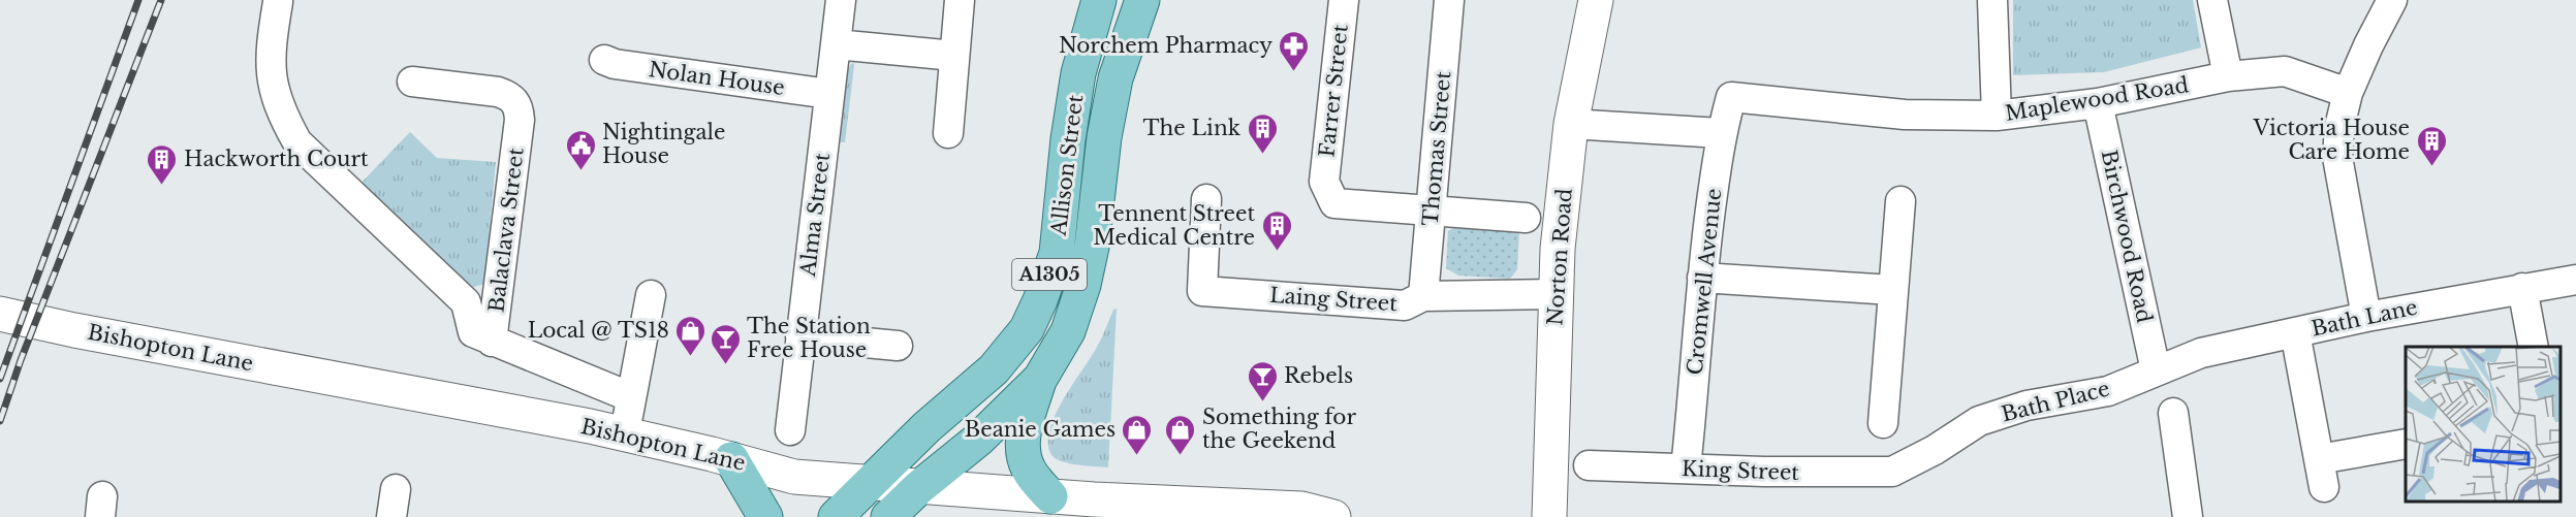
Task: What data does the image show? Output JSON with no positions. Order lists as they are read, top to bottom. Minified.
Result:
{"streets":{"main road":["Allison Street","A1305"],"street":["Nolan House","Farrer Street","Maplewood Road","Thomas Street","Alma Street","Balaclava Street","Birchwood Road","Norton Road","Cromwell Avenue","Laing Street","Bath Lane","Bishopton Lane","Bath Place","King Street"]},"crossings":[["Nolan House","Alma Street"],["Farrer Street","Thomas Street"],["Maplewood Road","Birchwood Road"],["Maplewood Road","Cromwell Avenue"],["Thomas Street","Laing Street"],["Allison Street","A1305"],["Allison Street","Bishopton Lane"],["Birchwood Road","Bath Lane"],["Birchwood Road","Bath Place"],["Norton Road","Laing Street"],["A1305","Bishopton Lane"],["Cromwell Avenue","King Street"],["Bath Lane","Bath Place"],["Bath Place","King Street"]],"places":{"pharmacy":["Norchem Pharmacy"],"building":["The Link","Victoria House Care Home","Hackworth Court","Tennent Street Medical Centre"],"public building":["Nightingale House"],"shop":["Local @ TS18","Beanie Games","Something for the Geekend"],"bar":["The Station Free House","Rebels"]}}
